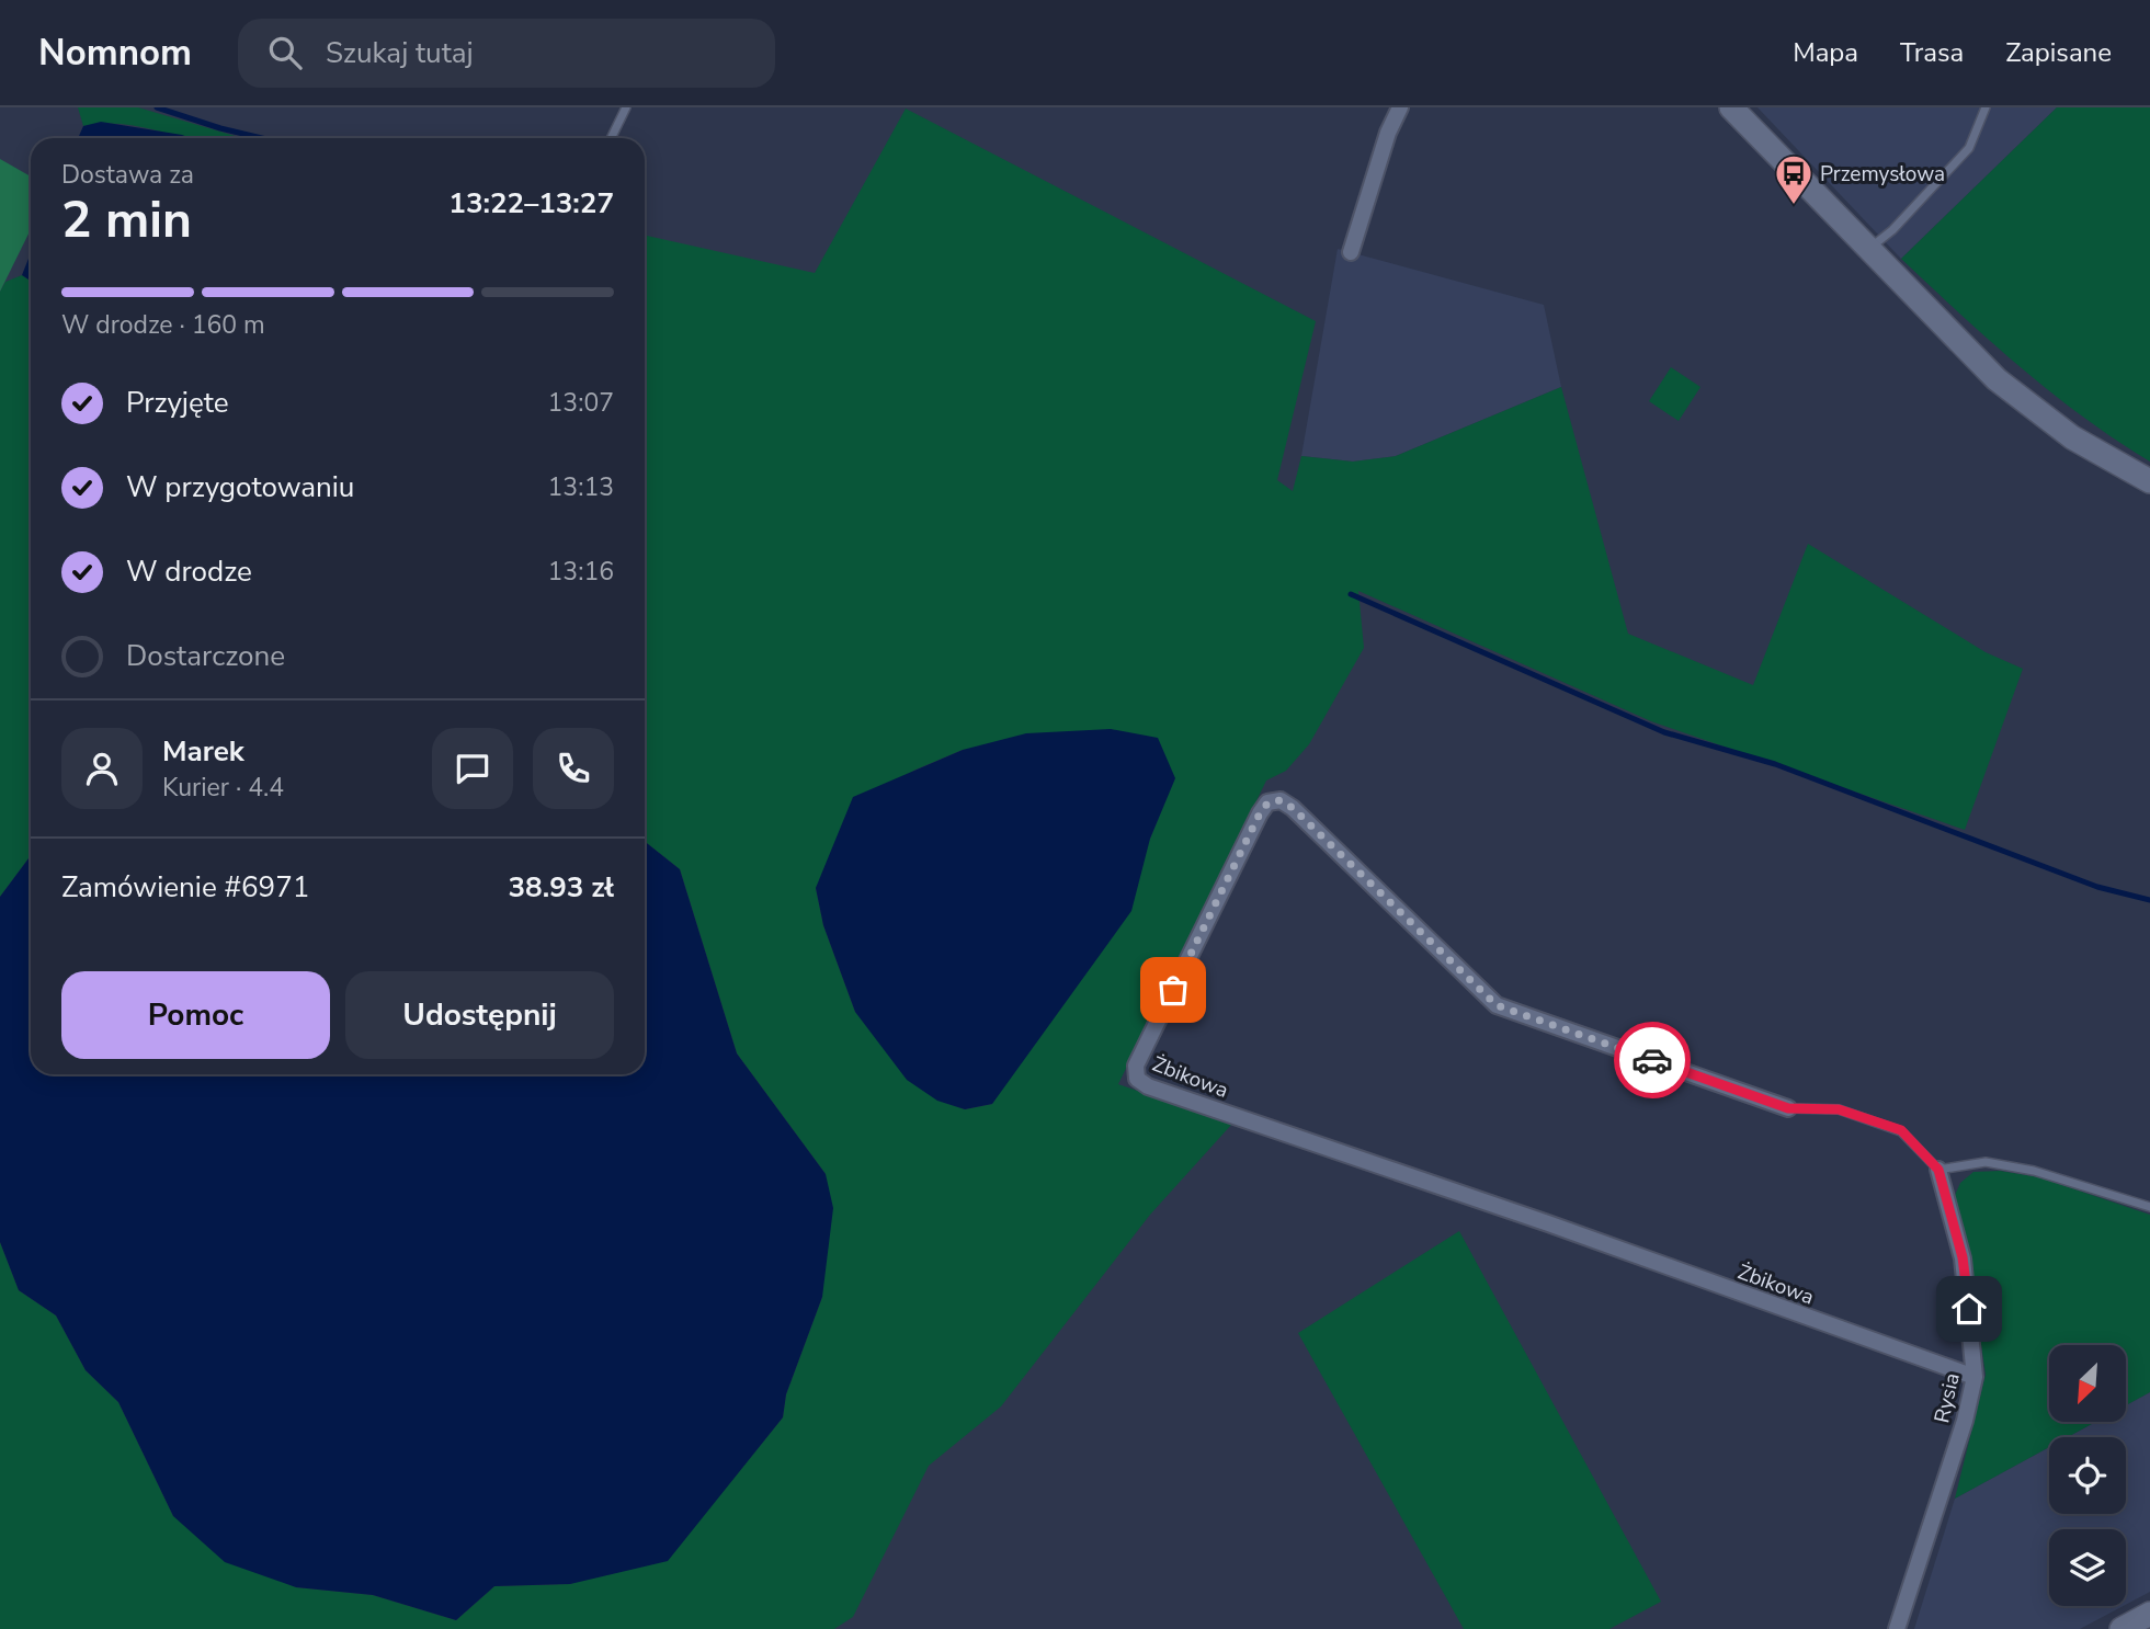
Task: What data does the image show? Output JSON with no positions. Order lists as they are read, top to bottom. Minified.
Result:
{"streets":{"street":["Żbikowa","Rysia"]},"crossings":[["Żbikowa","Rysia"]],"places":{"bus stop":["Przemysłowa"]},"north":"bottom left","page":{"header":"Nomnom","search":"Szukaj tutaj","nav":["Mapa","Trasa","Zapisane"],"heading":["2 min","Dostawa za","13:22–13:27"],"panel":["Marek","Kurier · 4.4","Zamówienie #6971","38.93 zł"],"bar":"W drodze · 160 m","list":[["Przyjęte","13:07"],["W przygotowaniu","13:13"],["W drodze","13:16"],"Dostarczone"],"buttons":["Pomoc","Udostępnij"]}}
